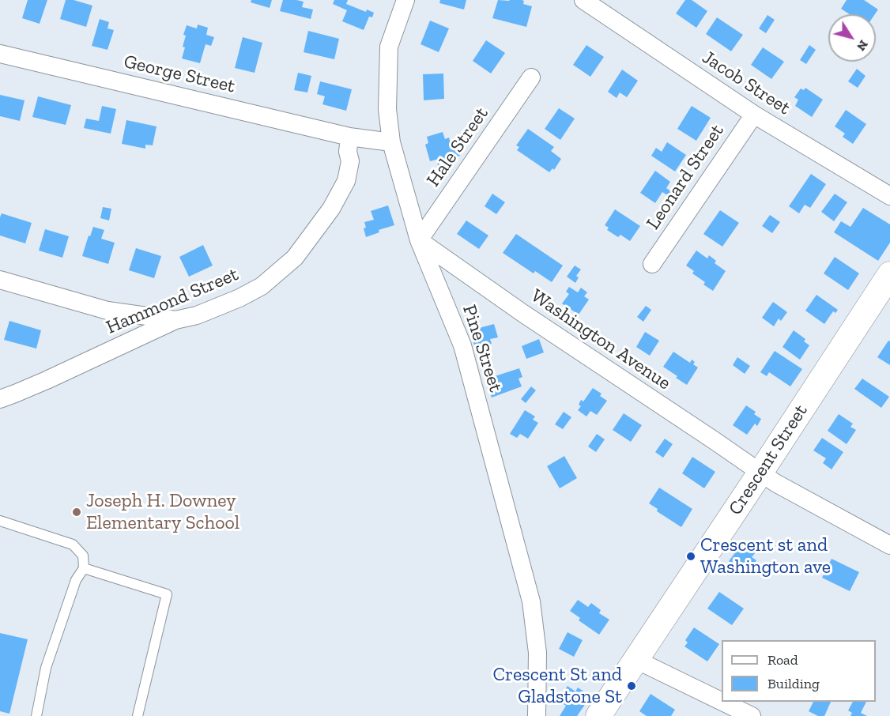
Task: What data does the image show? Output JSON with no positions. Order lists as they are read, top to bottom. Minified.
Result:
{"streets":{"main road":["Crescent Street"],"street":["George Street","Jacob Street","Hale Street","Leonard Street","Hammond Street","Washington Avenue","Pine Street"]},"crossings":[["George Street","Hammond Street"],["Jacob Street","Leonard Street"],["Hale Street","Washington Avenue"],["Hale Street","Pine Street"],["Washington Avenue","Pine Street"],["Washington Avenue","Crescent Street"]],"places":["Joseph H. Downey Elementary School","Crescent st and Washington ave","Crescent St and Gladstone St"],"legend":["Road","Building"],"north":"bottom right"}
